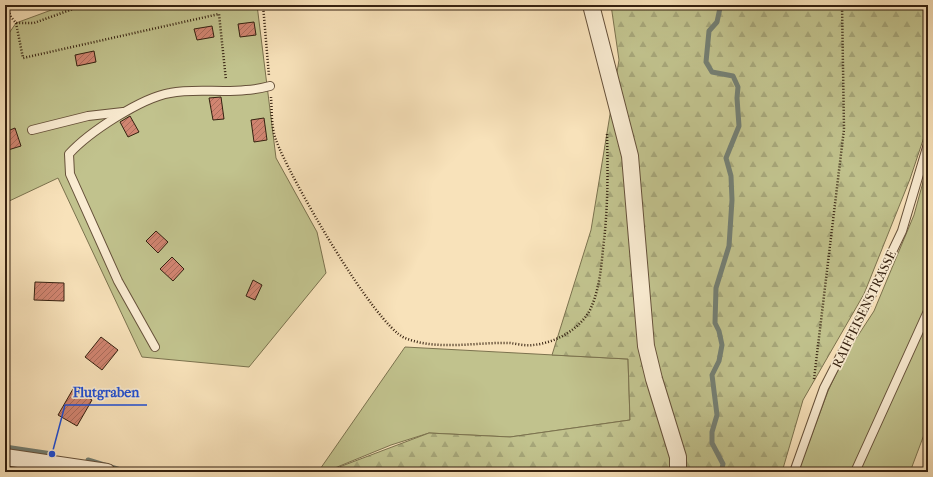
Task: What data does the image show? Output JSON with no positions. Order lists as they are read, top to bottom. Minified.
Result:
{"streets":{"lane":["RAIFFEISENSTRASSE"]},"places":["Flutgraben"]}
